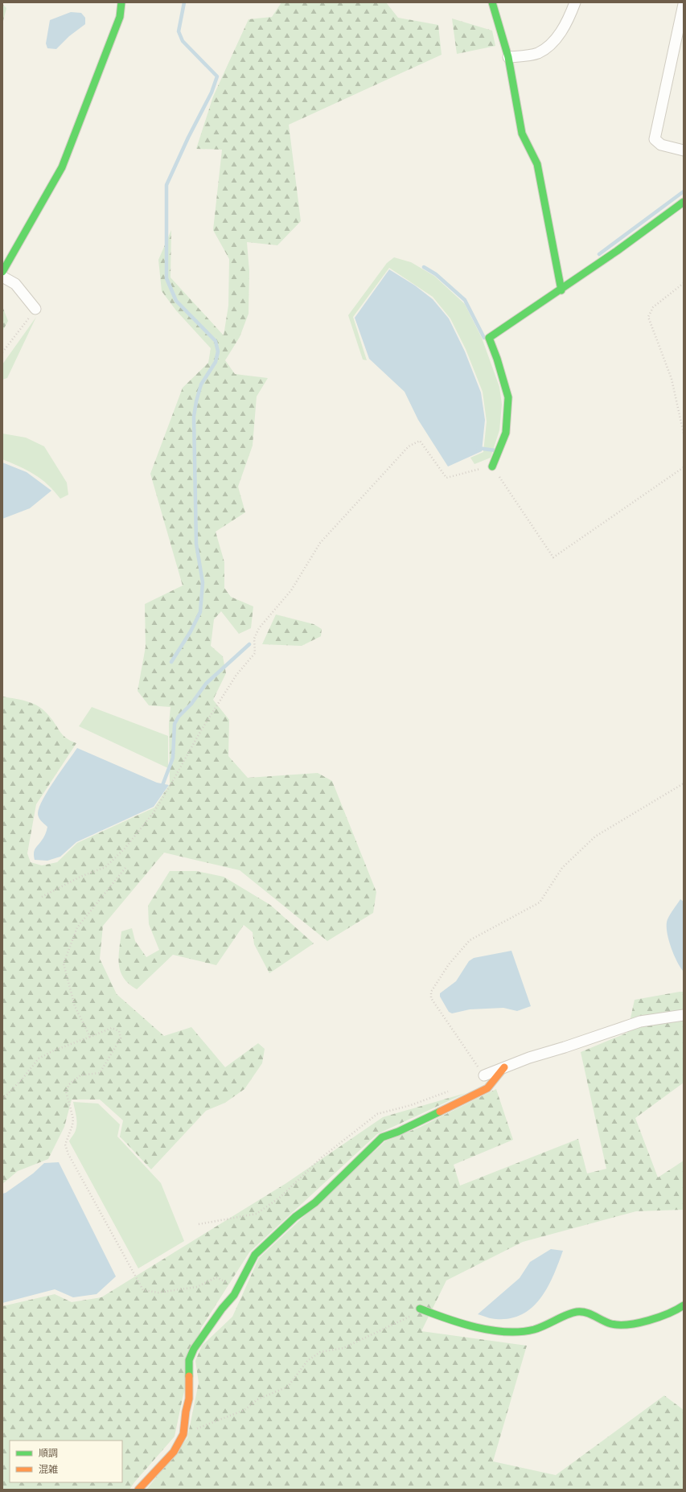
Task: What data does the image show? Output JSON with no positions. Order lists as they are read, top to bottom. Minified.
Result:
{"legend":["順調","混雑"]}
